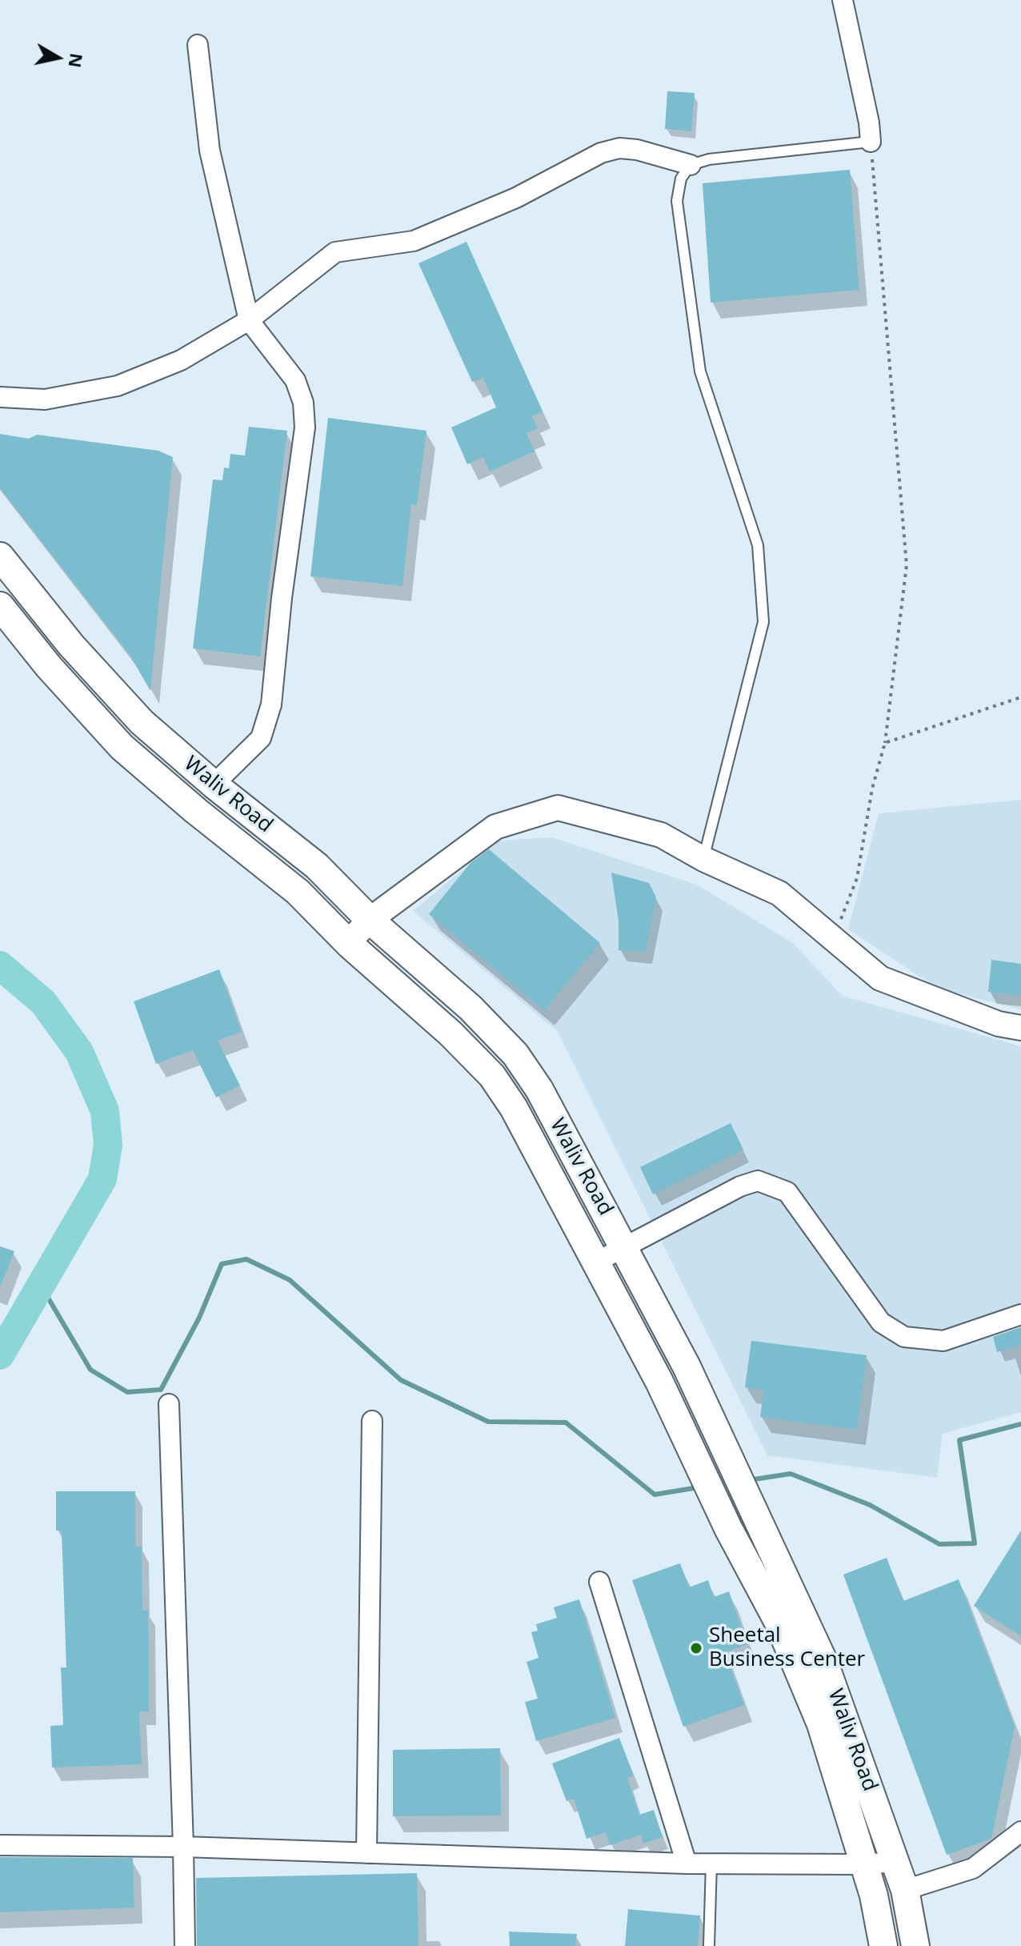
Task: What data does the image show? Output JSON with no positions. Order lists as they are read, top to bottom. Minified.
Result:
{"streets":{"main road":["Waliv Road"]},"places":["Sheetal Business Center"],"north":"right"}
